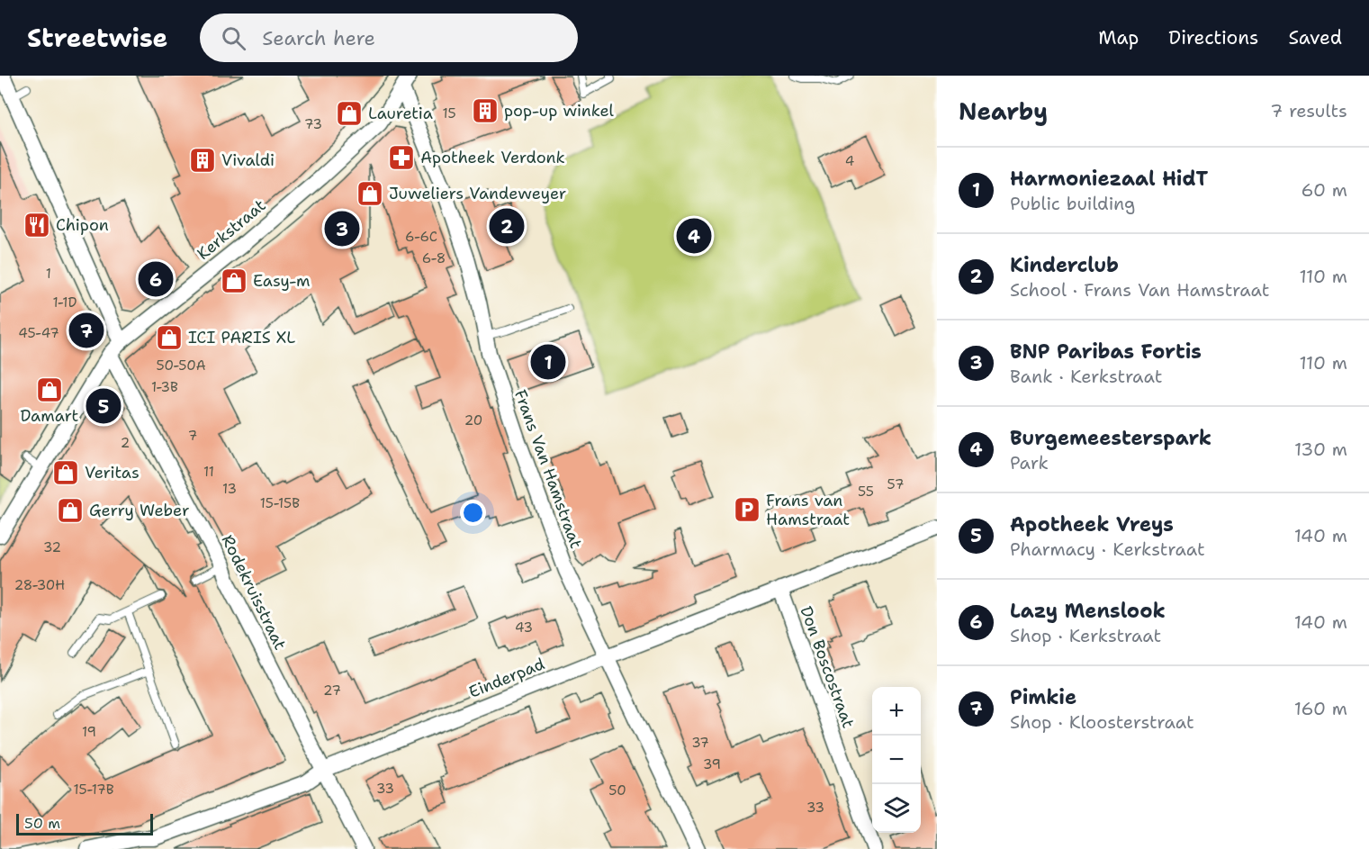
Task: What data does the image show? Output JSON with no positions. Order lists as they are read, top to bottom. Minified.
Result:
{"streets":{"street":["Kerkstraat","Frans Van Hamstraat","Rodekruisstraat","Don Boscostraat","Einderpad"]},"crossings":[["Kerkstraat","Frans Van Hamstraat"],["Kerkstraat","Rodekruisstraat"],["Frans Van Hamstraat","Einderpad"],["Rodekruisstraat","Einderpad"],["Don Boscostraat","Einderpad"]],"places":{"building":["pop-up winkel","Vivaldi"],"shop":["Lauretia","Juweliers Vandeweyer","Easy-m","ICI PARIS XL","Damart","Veritas","Gerry Weber"],"pharmacy":["Apotheek Verdonk"],"restaurant":["Chipon"],"parking":["Frans van Hamstraat"]},"house_numbers":["15","73","4","6-6C","6-8","1","1-1D","45-47","50-50A","1-3B","20","7","2","11","57","13","55","15-15B","32","28-30H","43","27","19","37","39","33","15-17B","50","33"],"scale_bar":"50 m","page":{"header":"Streetwise","search":"Search here","nav":["Map","Directions","Saved"],"heading":["Nearby","7 results"],"list":[{"mark":"1","name":"Harmoniezaal HidT","note":"Public building","value":"60 m"},{"mark":"2","name":"Kinderclub","note":"School · Frans Van Hamstraat","value":"110 m"},{"mark":"3","name":"BNP Paribas Fortis","note":"Bank · Kerkstraat","value":"110 m"},{"mark":"4","name":"Burgemeesterspark","note":"Park","value":"130 m"},{"mark":"5","name":"Apotheek Vreys","note":"Pharmacy · Kerkstraat","value":"140 m"},{"mark":"6","name":"Lazy Menslook","note":"Shop · Kerkstraat","value":"140 m"},{"mark":"7","name":"Pimkie","note":"Shop · Kloosterstraat","value":"160 m"}],"pins":["2","3","4","6","7","1","5"],"map_buttons":["+","−"],"scale":"50 m"}}
